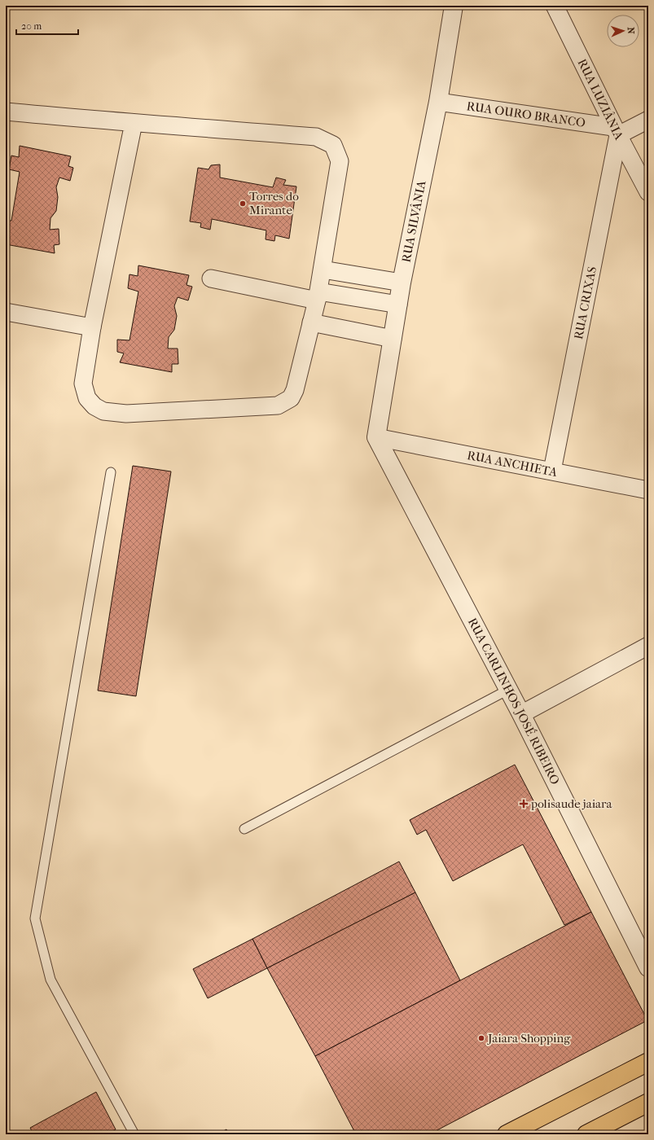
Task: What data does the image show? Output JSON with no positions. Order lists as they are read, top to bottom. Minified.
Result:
{"streets":{"street":["RUA LUZIÂNIA","RUA OURO BRANCO","RUA SILVÂNIA","RUA CRIXAS","RUA ANCHIETA","RUA CARLINHOS JOSÉ RIBEIRO"]},"crossings":[["RUA LUZIÂNIA","RUA OURO BRANCO"],["RUA LUZIÂNIA","RUA CRIXAS"],["RUA OURO BRANCO","RUA SILVÂNIA"],["RUA OURO BRANCO","RUA CRIXAS"],["RUA SILVÂNIA","RUA ANCHIETA"],["RUA SILVÂNIA","RUA CARLINHOS JOSÉ RIBEIRO"],["RUA CRIXAS","RUA ANCHIETA"],["RUA ANCHIETA","RUA CARLINHOS JOSÉ RIBEIRO"]],"places":{"other":["Torres do Mirante","Jaiara Shopping"],"health":["polisaude jaiara"]},"scale_bar":"20 m","north":"right"}
